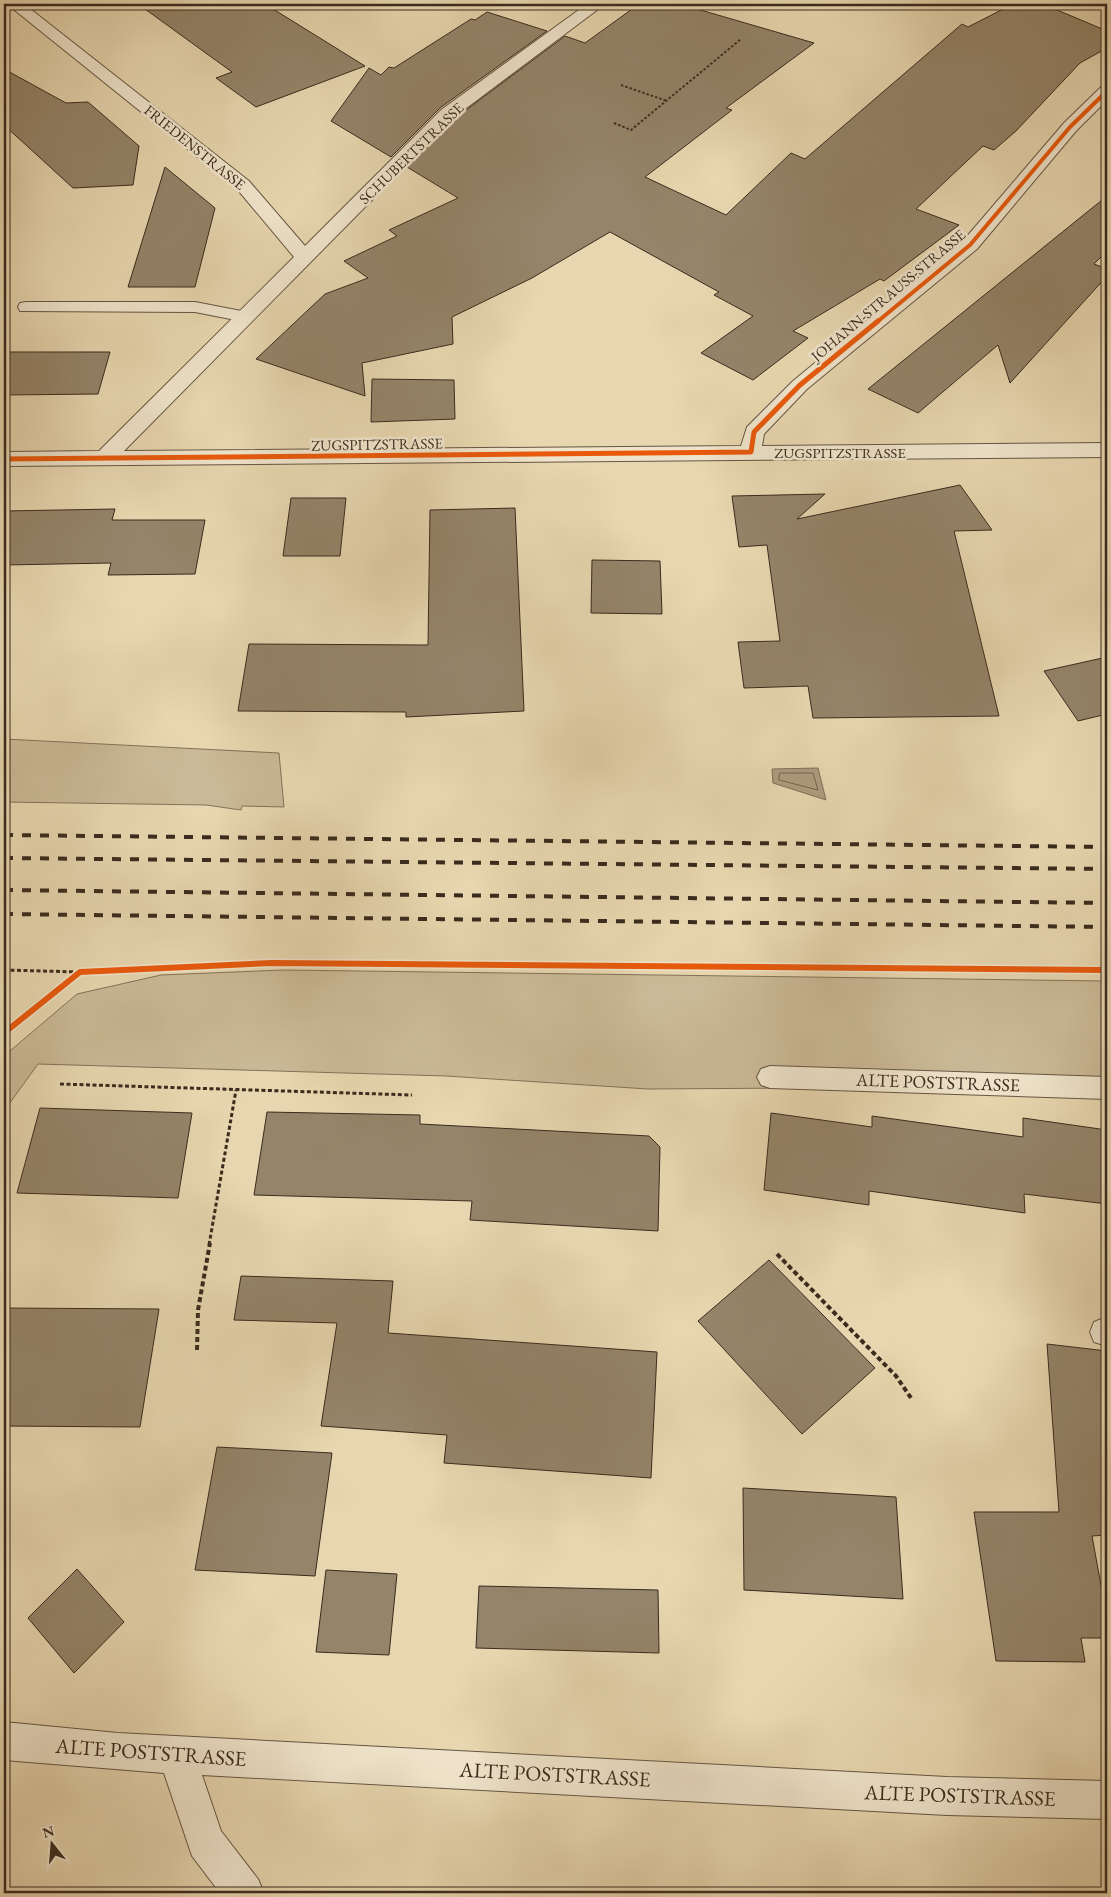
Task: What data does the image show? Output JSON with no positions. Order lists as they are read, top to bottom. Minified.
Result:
{"streets":{"street":["FRIEDENSTRASSE","SCHUBERTSTRASSE","JOHANN-STRAUSS-STRASSE","ZUGSPITZSTRASSE","ALTE POSTSTRASSE"]},"crossings":[["FRIEDENSTRASSE","SCHUBERTSTRASSE"],["JOHANN-STRAUSS-STRASSE","ZUGSPITZSTRASSE"]],"north":"top"}
